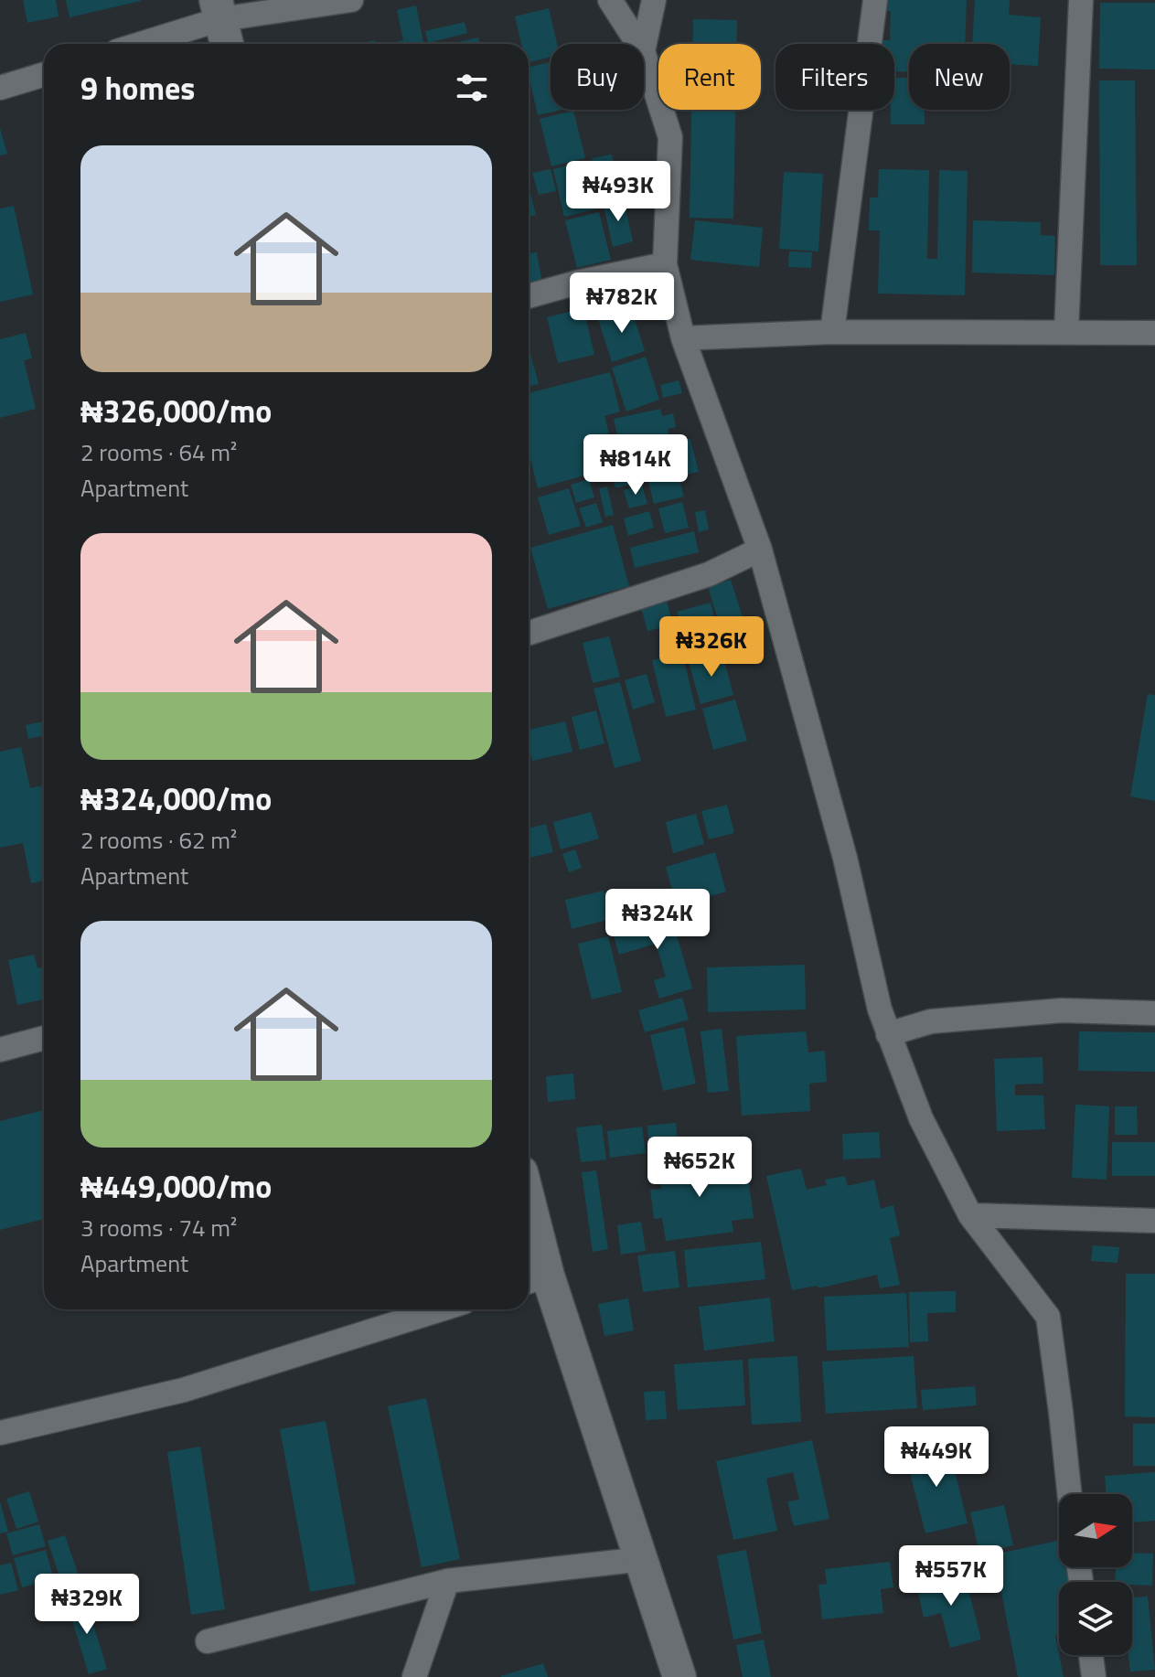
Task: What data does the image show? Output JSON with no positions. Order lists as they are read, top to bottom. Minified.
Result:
{"north":"right","page":{"chip":["Buy","Rent","Filters","New"],"heading":"9 homes","list":[{"name":"₦326,000/mo","note":"2 rooms · 64 m² · Apartment"},{"name":"₦324,000/mo","note":"2 rooms · 62 m² · Apartment"},{"name":"₦449,000/mo","note":"3 rooms · 74 m² · Apartment"}],"price":["₦493K","₦782K","₦814K","₦326K","₦324K","₦652K","₦449K","₦557K","₦329K"]}}
